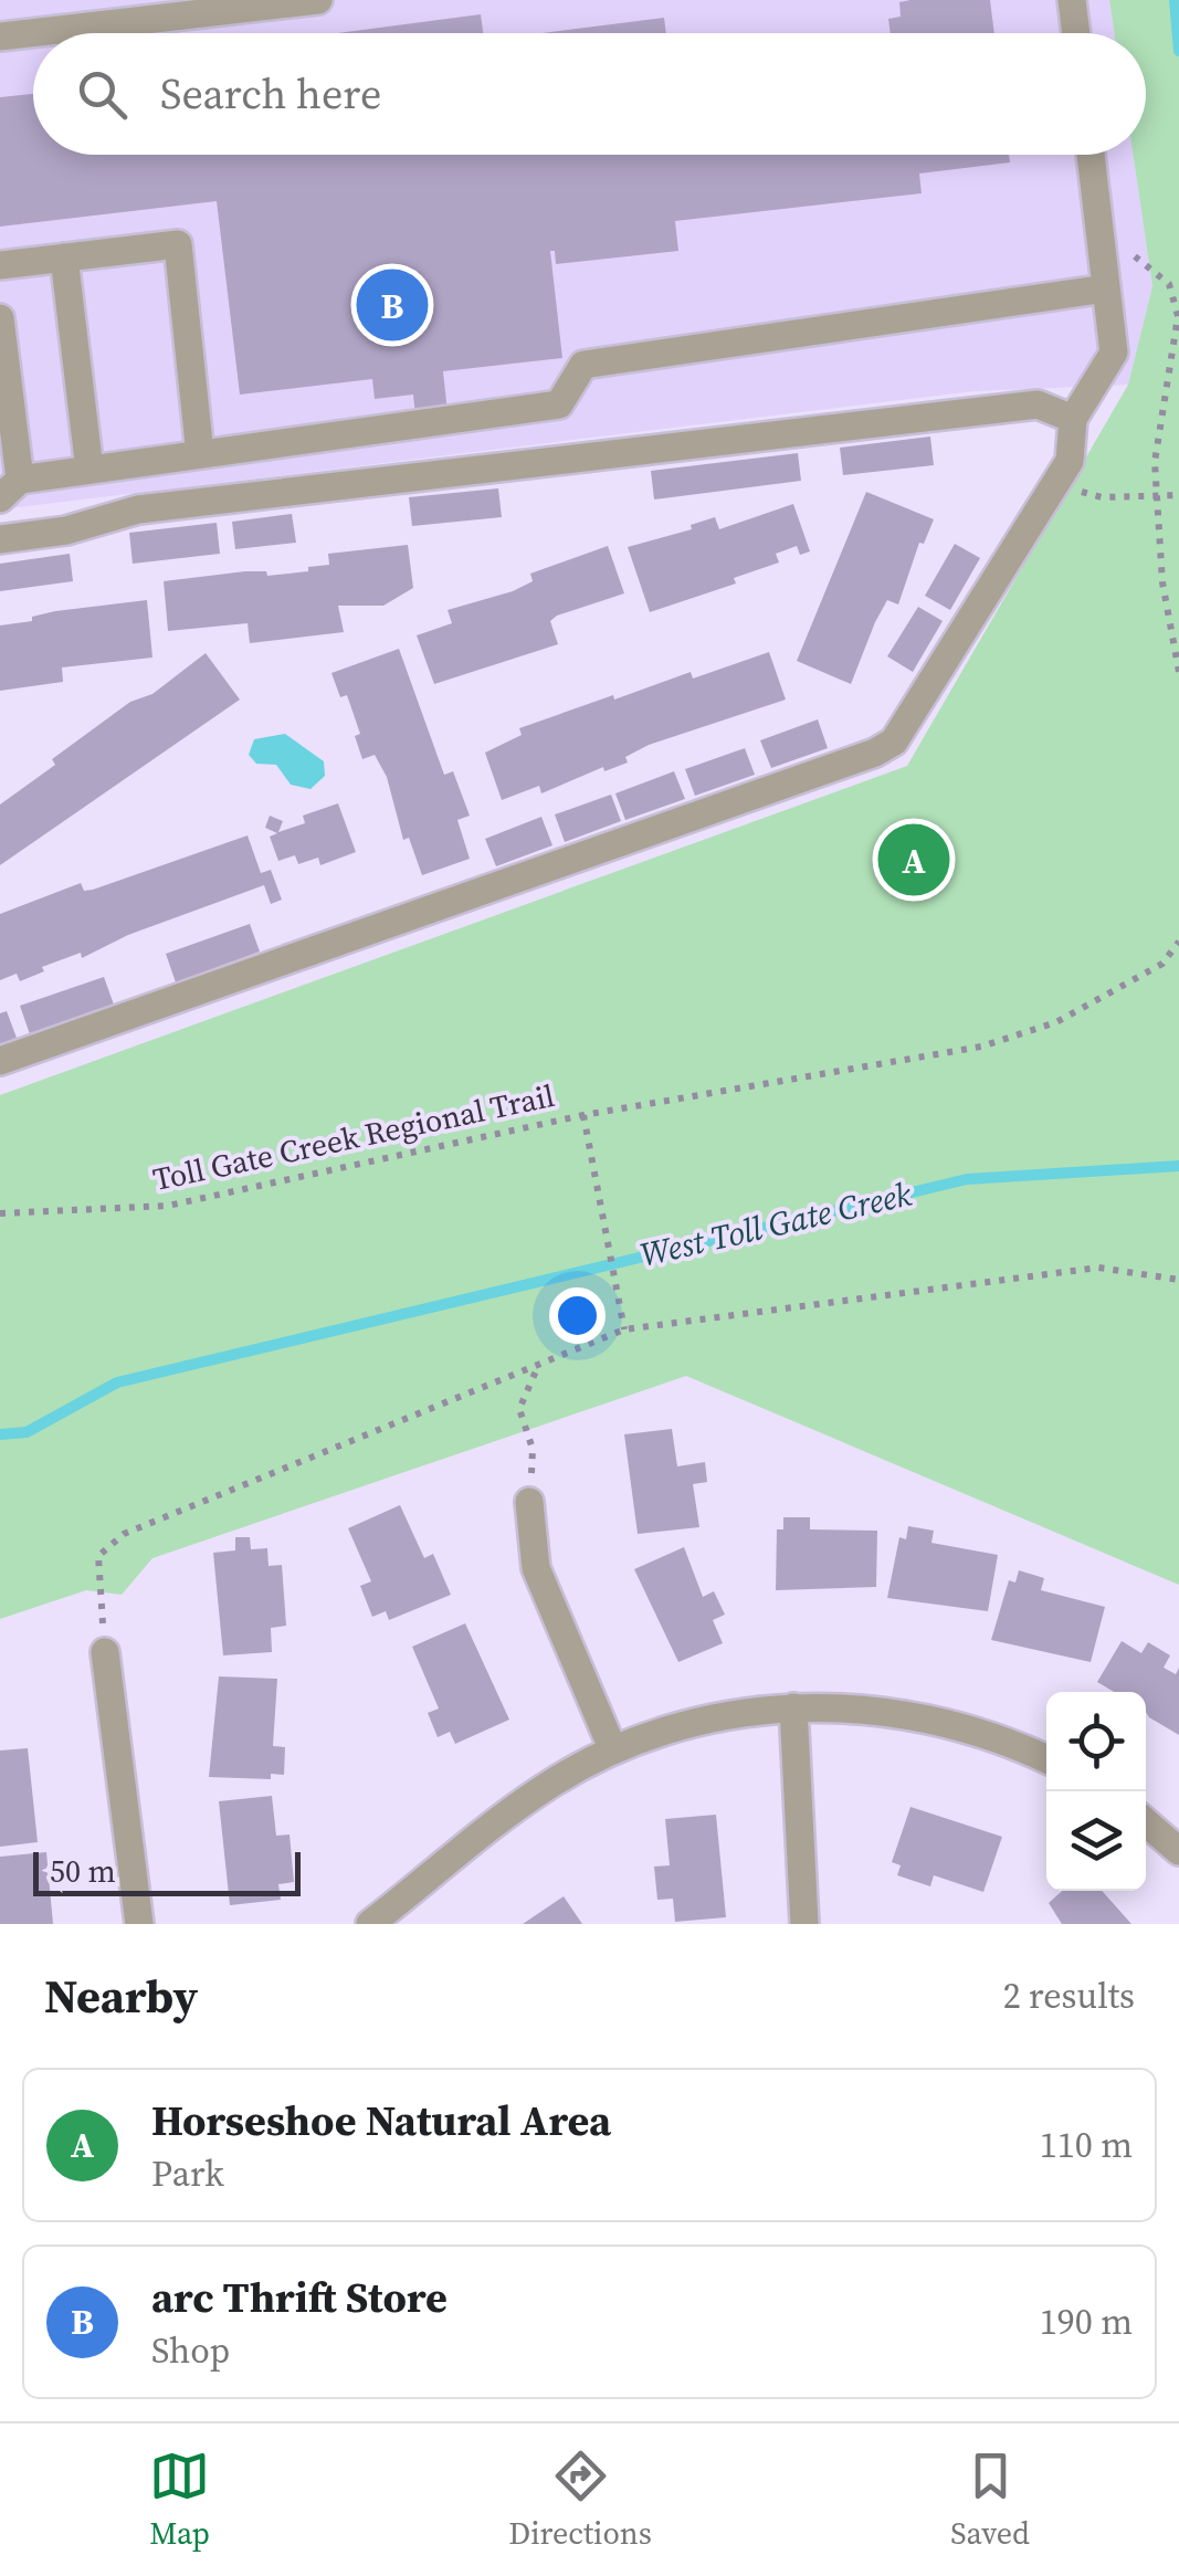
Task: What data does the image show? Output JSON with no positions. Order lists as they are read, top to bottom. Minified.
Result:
{"streets":{"path":["Toll Gate Creek Regional Trail"]},"water":["West Toll Gate Creek"],"scale_bar":"50 m","page":{"search":"Search here","pins":["B","A"],"scale":"50 m","heading":["Nearby","2 results"],"list":[{"mark":"A","name":"Horseshoe Natural Area","note":"Park","value":"110 m"},{"mark":"B","name":"arc Thrift Store","note":"Shop","value":"190 m"}],"nav":["Map","Directions","Saved"]}}
